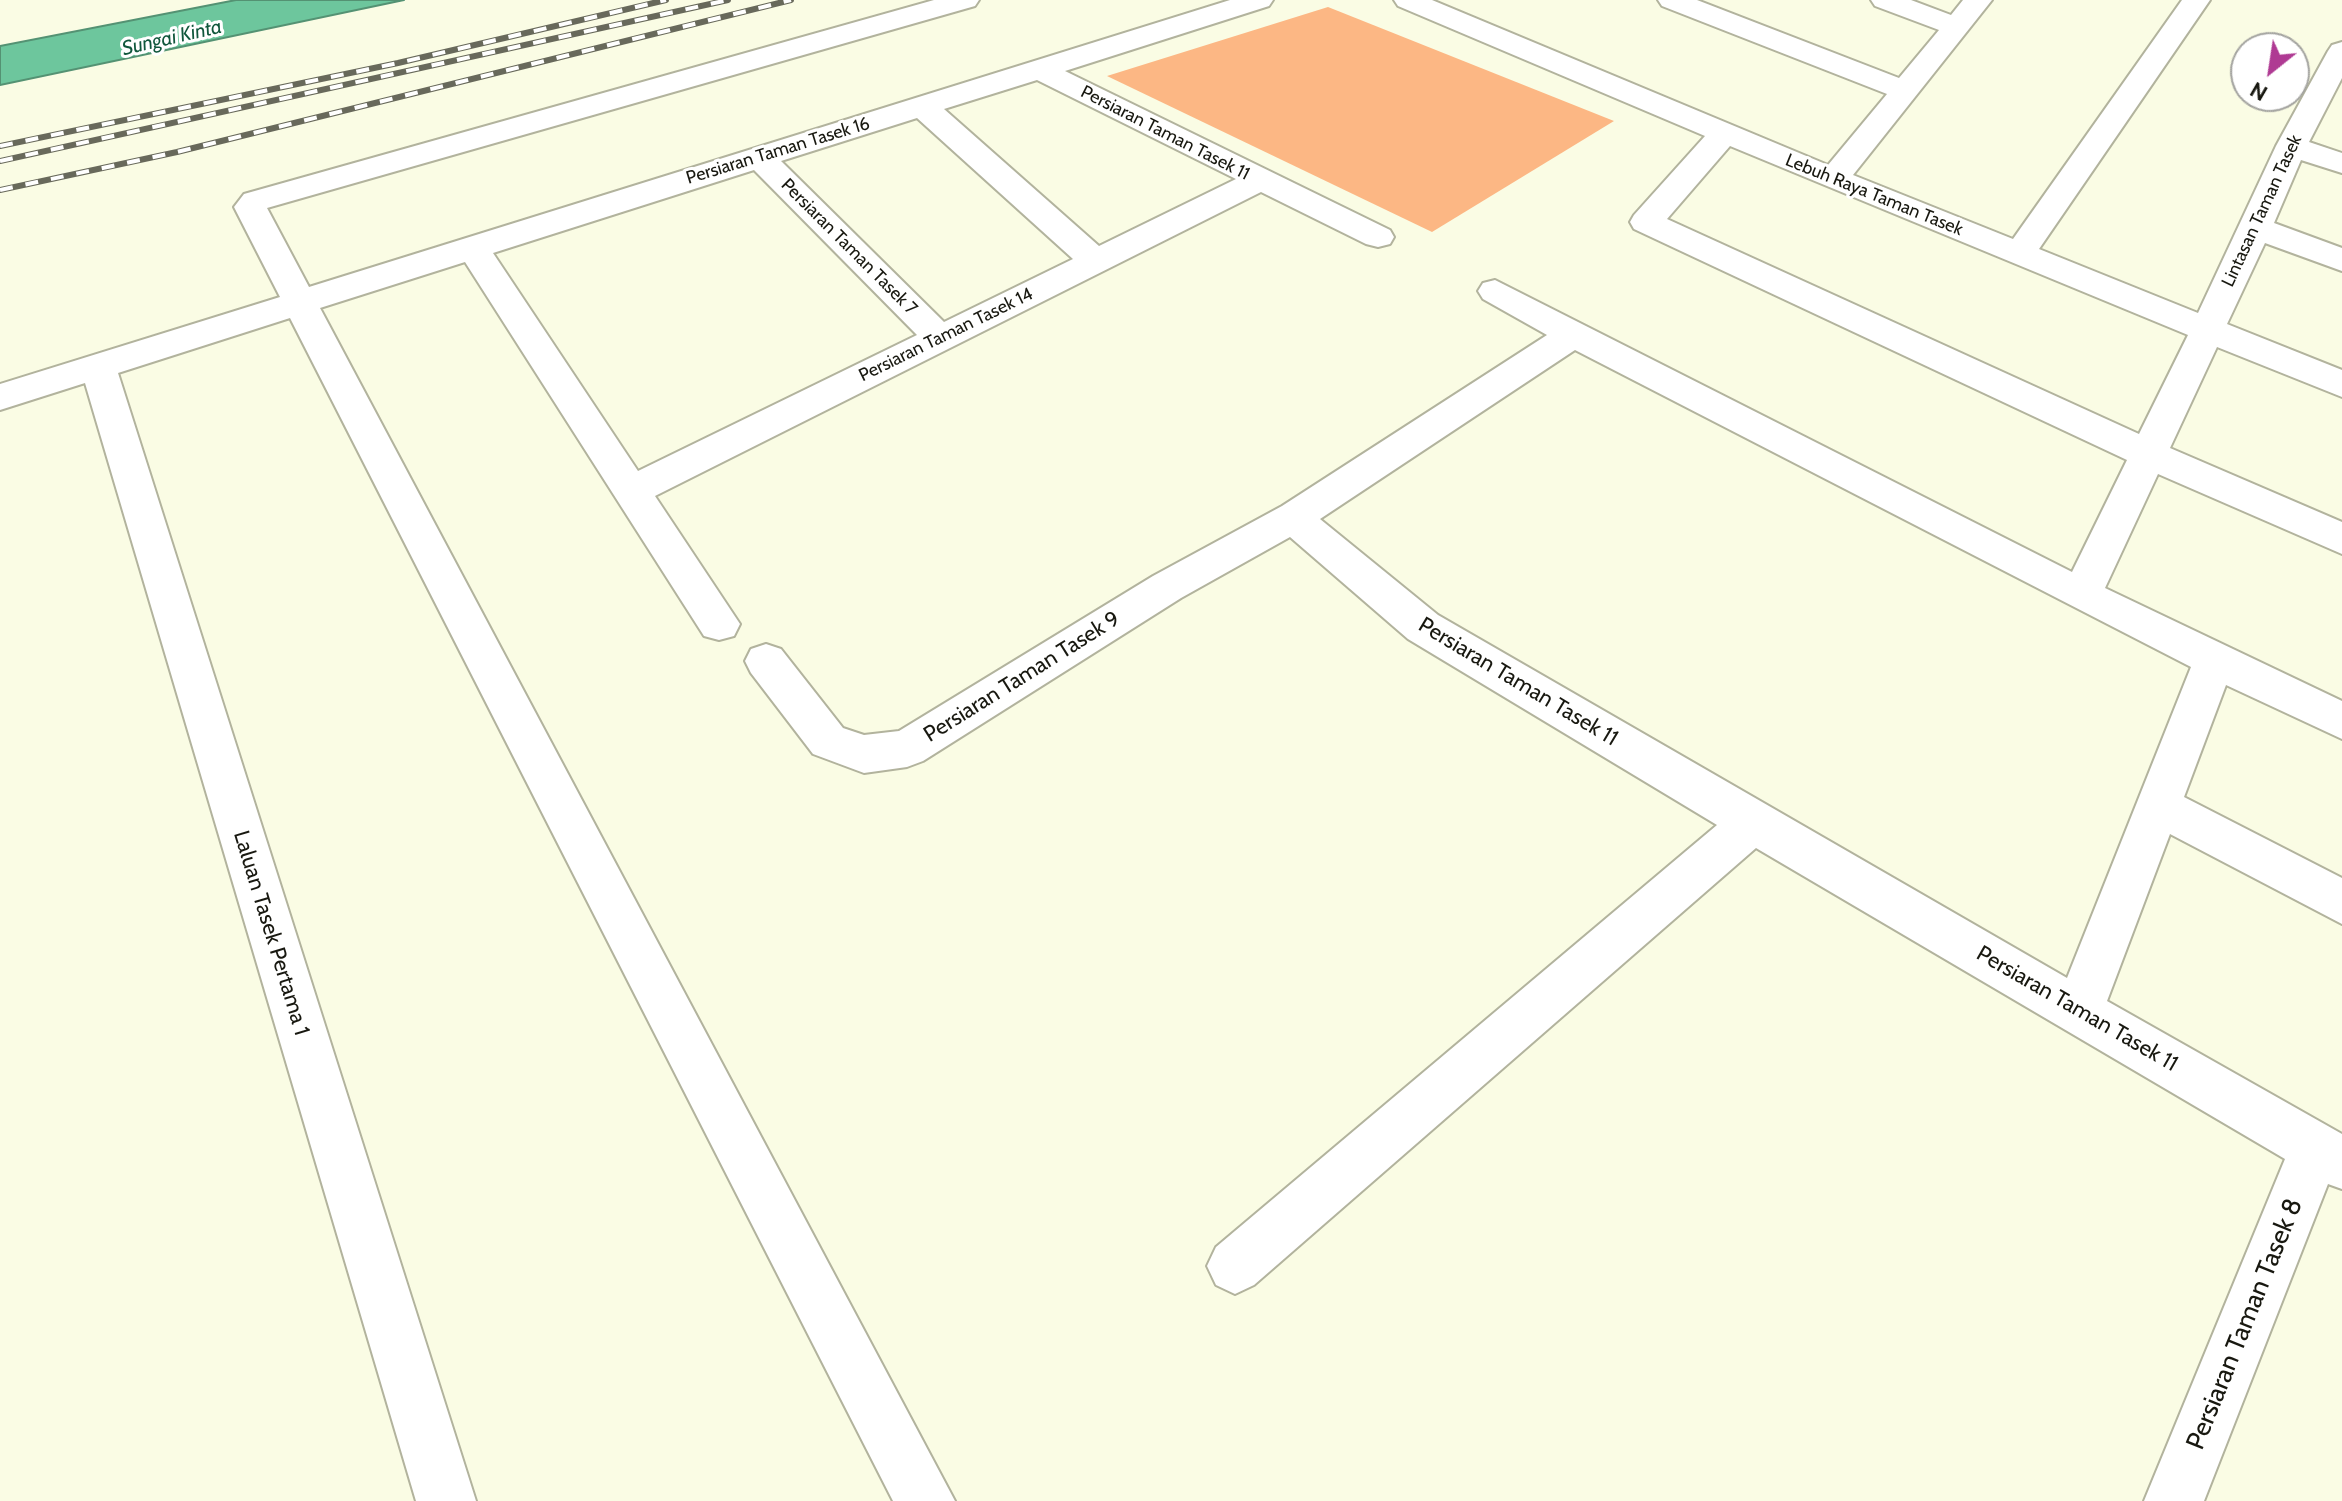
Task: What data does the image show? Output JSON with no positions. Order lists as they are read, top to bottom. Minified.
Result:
{"streets":{"street":["Persiaran Taman Tasek 11","Persiaran Taman Tasek 16","Lebuh Raya Taman Tasek","Lintasan Taman Tasek","Persiaran Taman Tasek 7","Persiaran Taman Tasek 14","Persiaran Taman Tasek 9","Laluan Tasek Pertama 1","Persiaran Taman Tasek 8"]},"crossings":[["Persiaran Taman Tasek 11","Persiaran Taman Tasek 16"],["Persiaran Taman Tasek 11","Persiaran Taman Tasek 14"],["Persiaran Taman Tasek 11","Persiaran Taman Tasek 9"],["Persiaran Taman Tasek 11","Persiaran Taman Tasek 8"],["Persiaran Taman Tasek 16","Persiaran Taman Tasek 7"],["Persiaran Taman Tasek 16","Laluan Tasek Pertama 1"],["Lebuh Raya Taman Tasek","Lintasan Taman Tasek"],["Persiaran Taman Tasek 7","Persiaran Taman Tasek 14"]],"water":["Sungai Kinta"],"north":"bottom left"}
